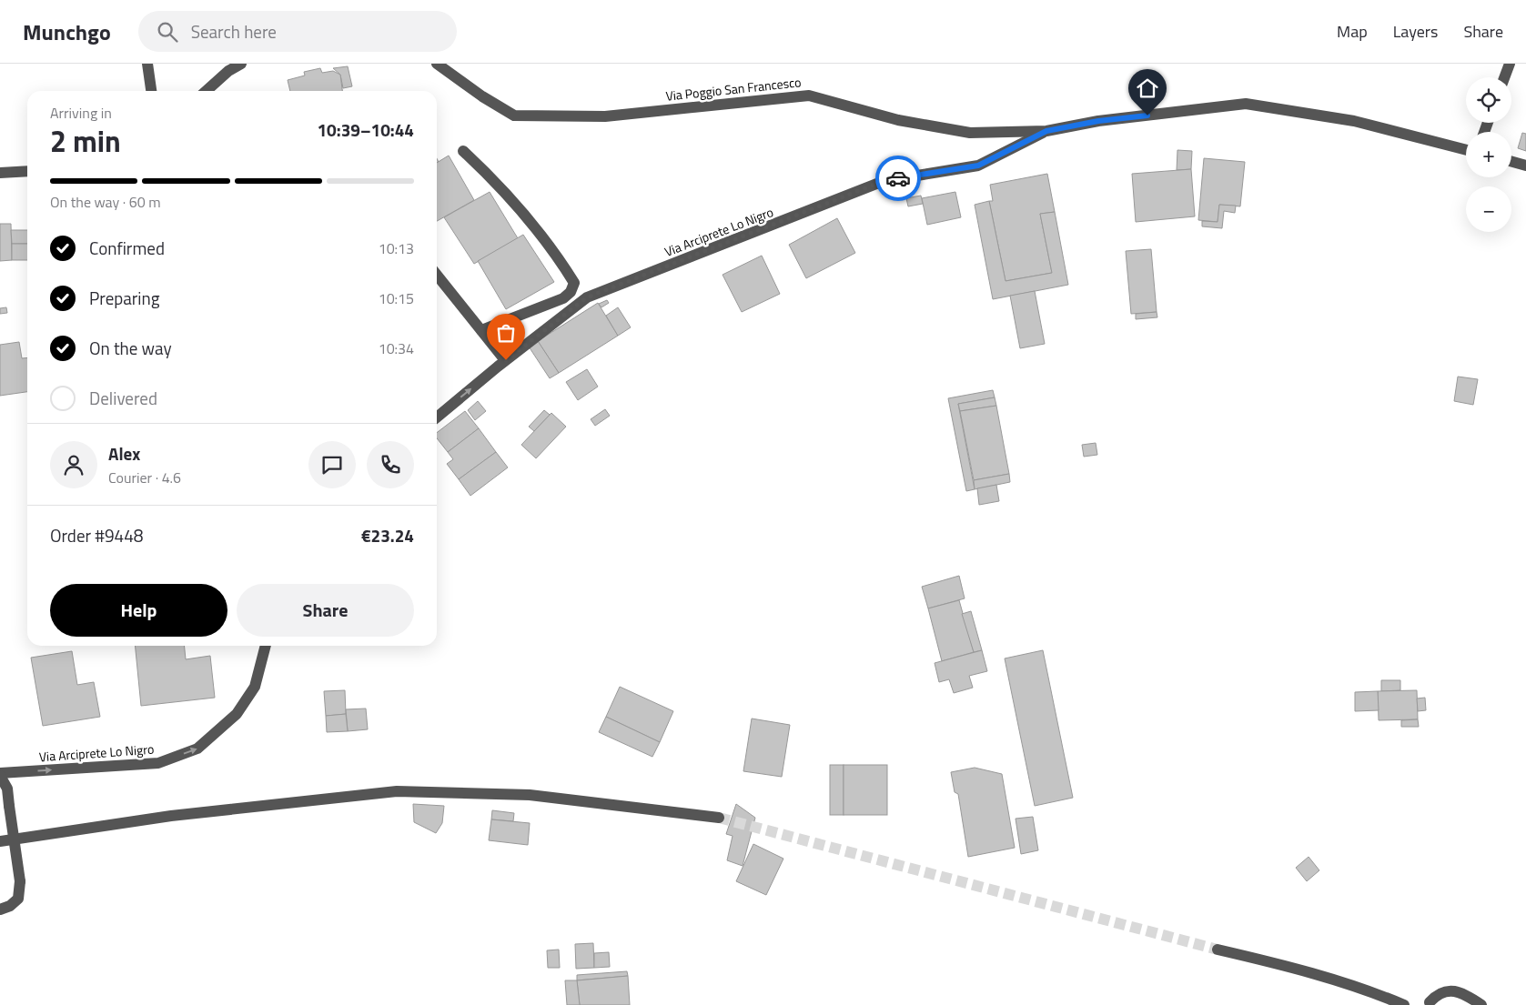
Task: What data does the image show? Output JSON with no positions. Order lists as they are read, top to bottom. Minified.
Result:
{"streets":{"street":["Via Poggio San Francesco","Via Arciprete Lo Nigro"]},"crossings":[["Via Poggio San Francesco","Via Arciprete Lo Nigro"]],"one_way":["Via Arciprete Lo Nigro"],"page":{"header":"Munchgo","search":"Search here","nav":["Map","Layers","Share"],"map_buttons":["+","−"],"heading":["2 min","Arriving in","10:39–10:44"],"panel":["Alex","Courier · 4.6","Order #9448","€23.24"],"bar":"On the way · 60 m","list":[["Confirmed","10:13"],["Preparing","10:15"],["On the way","10:34"],"Delivered"],"buttons":["Help","Share"]}}
